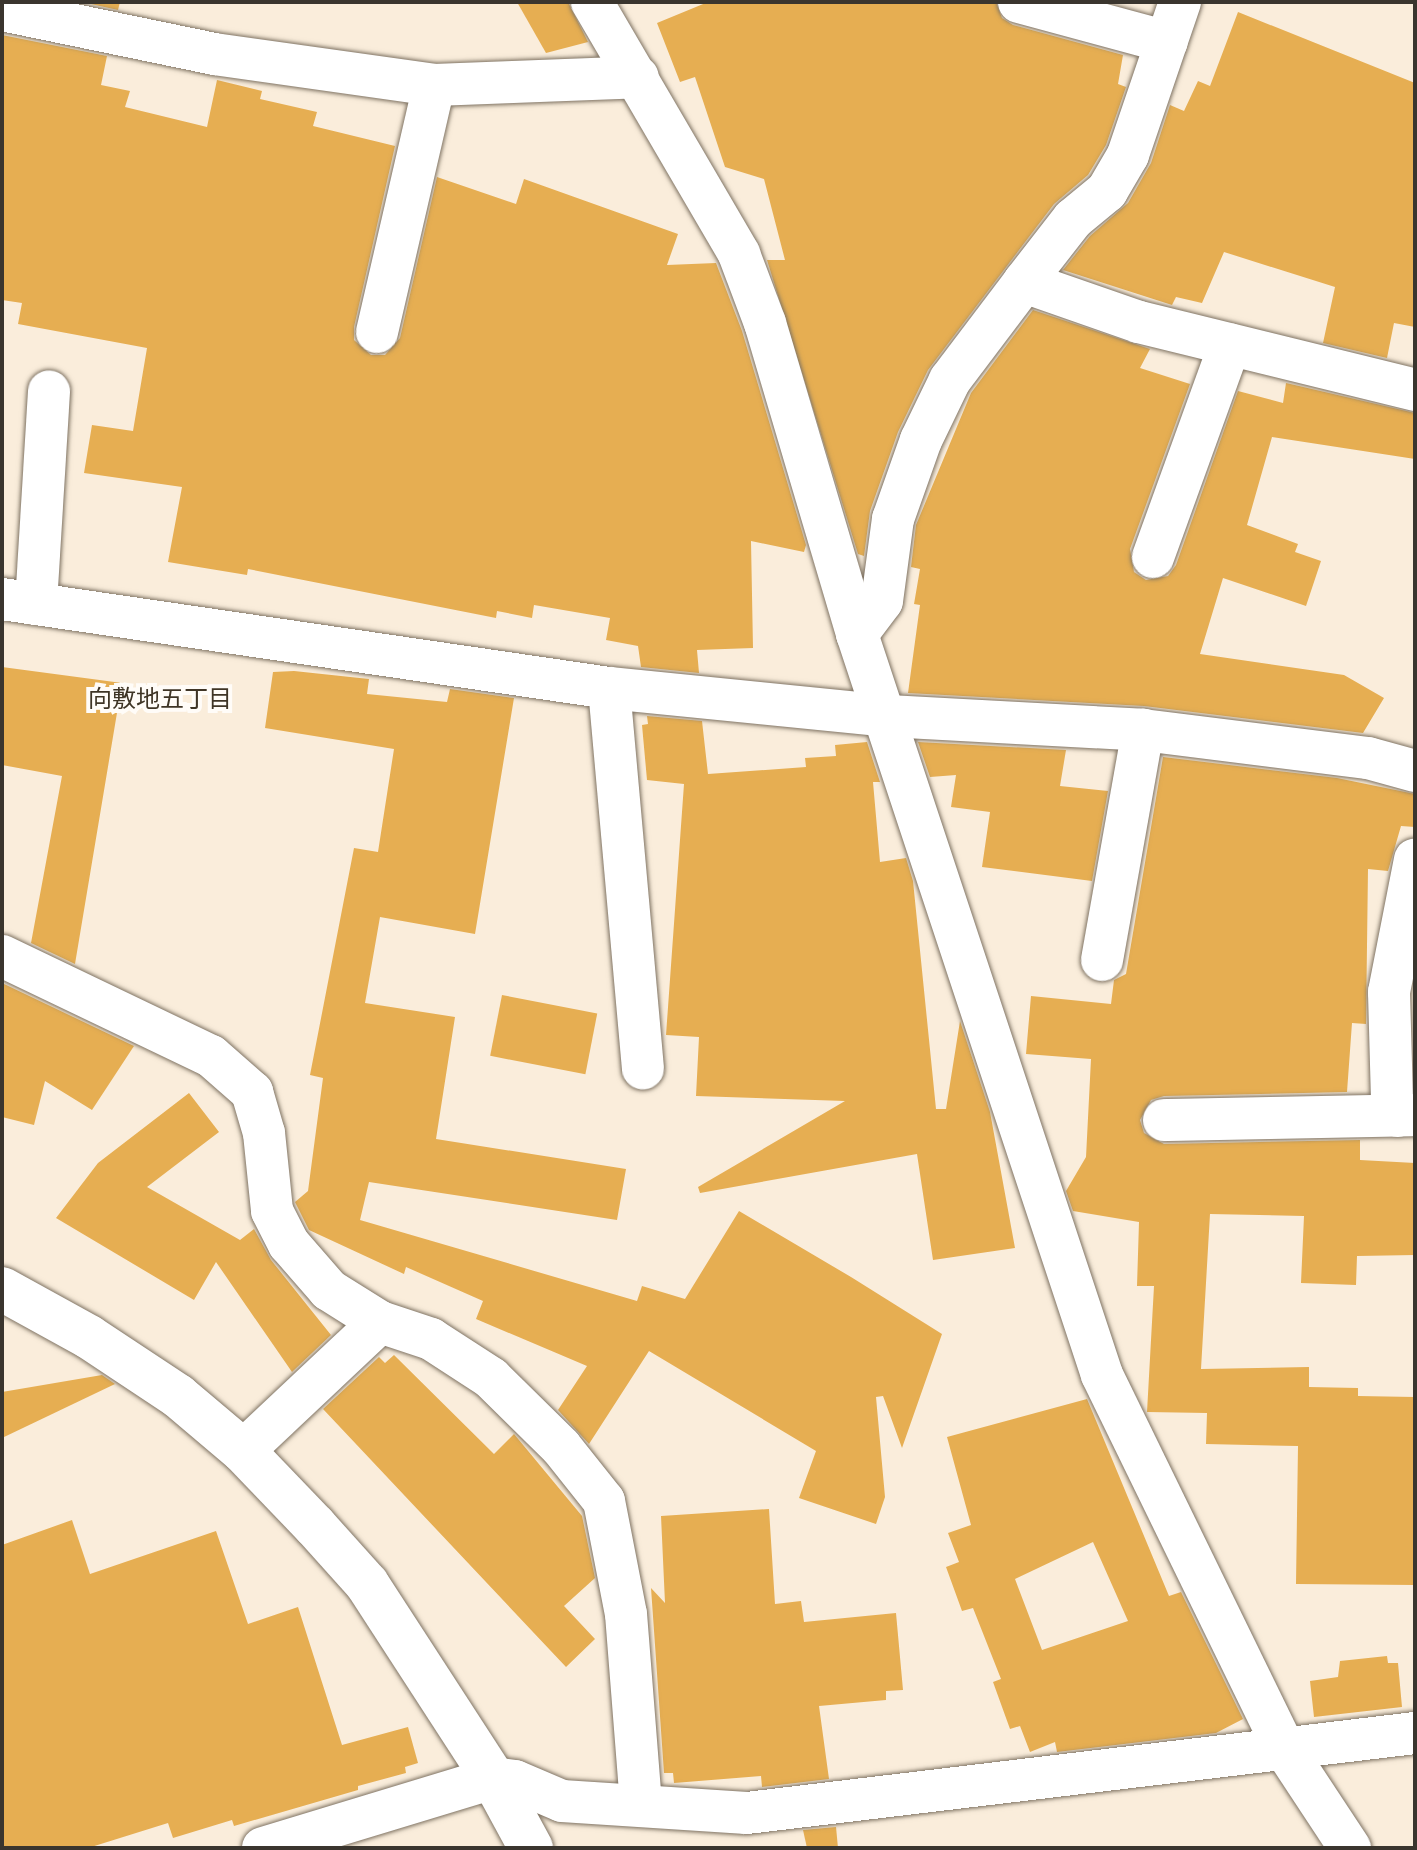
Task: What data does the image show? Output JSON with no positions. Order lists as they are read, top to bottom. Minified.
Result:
{"districts":["向敷地五丁目"]}
